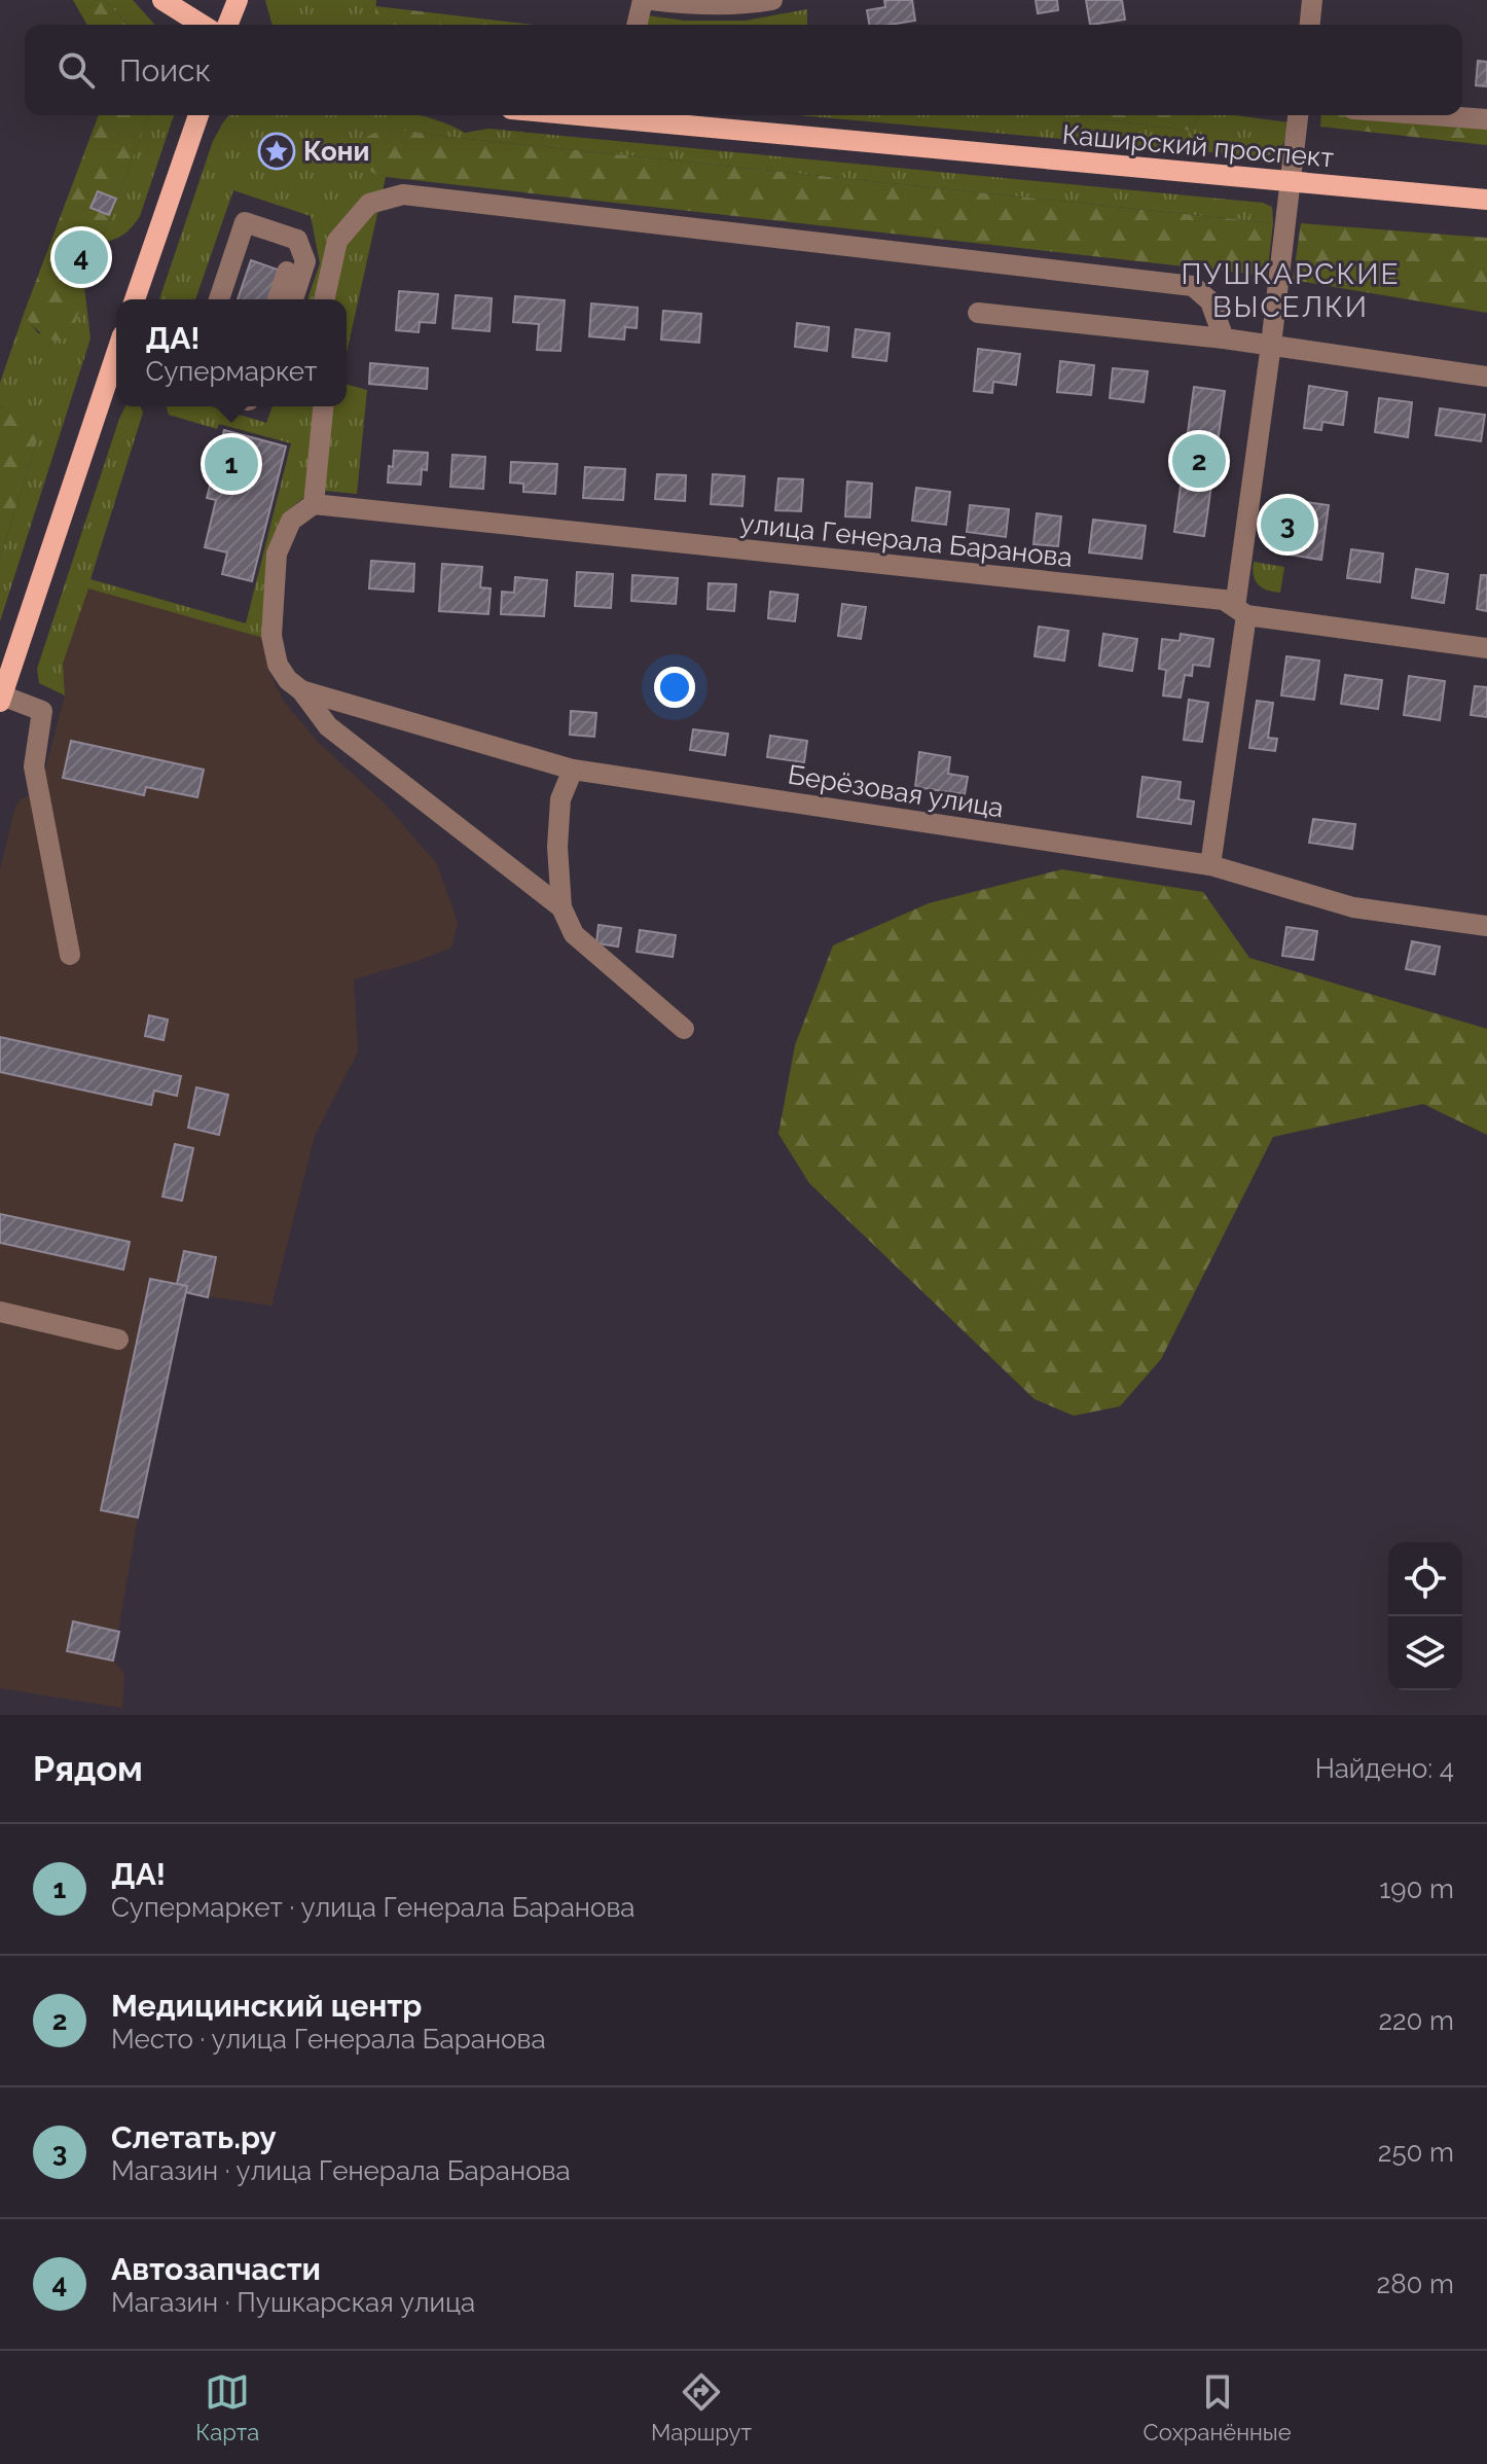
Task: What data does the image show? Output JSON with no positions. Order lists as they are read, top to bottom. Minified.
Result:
{"streets":{"main road":["Каширский проспект"],"street":["улица Генерала Баранова","Берёзовая улица"]},"districts":["ПУШКАРСКИЕ ВЫСЕЛКИ"],"places":{"place":["Кони"]},"page":{"search":"Поиск","pins":["4","2","1","3"],"popup":["ДА!","Супермаркет"],"heading":["Рядом","Найдено: 4"],"list":[{"mark":"1","name":"ДА!","note":"Супермаркет · улица Генерала Баранова","value":"190 m"},{"mark":"2","name":"Медицинский центр","note":"Место · улица Генерала Баранова","value":"220 m"},{"mark":"3","name":"Слетать.ру","note":"Магазин · улица Генерала Баранова","value":"250 m"},{"mark":"4","name":"Автозапчасти","note":"Магазин · Пушкарская улица","value":"280 m"}],"nav":["Карта","Маршрут","Сохранённые"]}}
